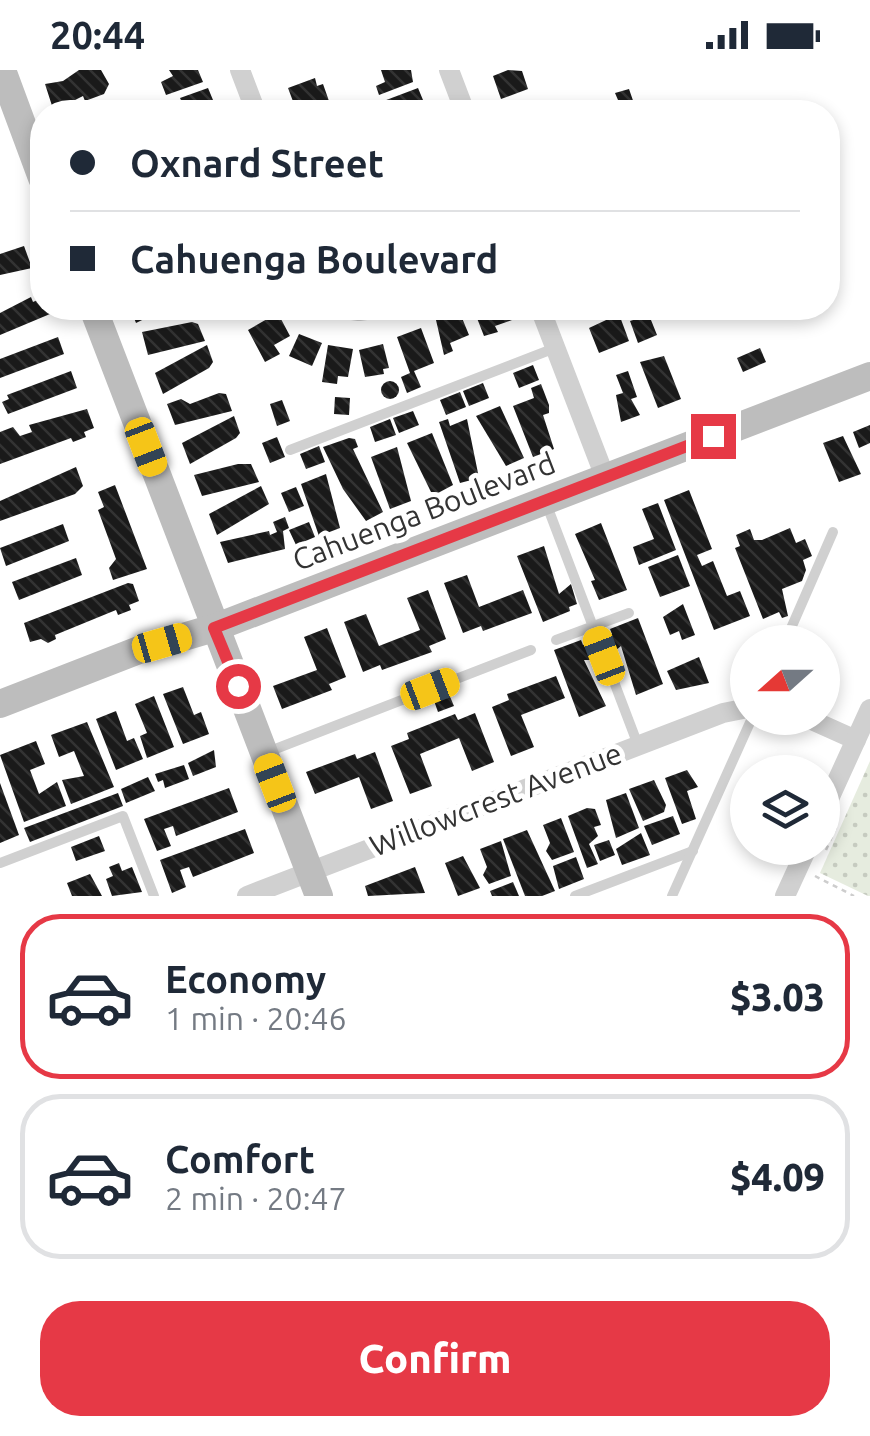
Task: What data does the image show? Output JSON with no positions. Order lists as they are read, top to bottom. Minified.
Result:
{"streets":{"main road":["Cahuenga Boulevard"],"street":["Willowcrest Avenue"]},"north":"left","page":{"status":"20:44","banner":["Oxnard Street","Cahuenga Boulevard"],"list":[{"name":"Economy","note":"1 min · 20:46","value":"$3.03"},{"name":"Comfort","note":"2 min · 20:47","value":"$4.09"}],"buttons":"Confirm"}}
